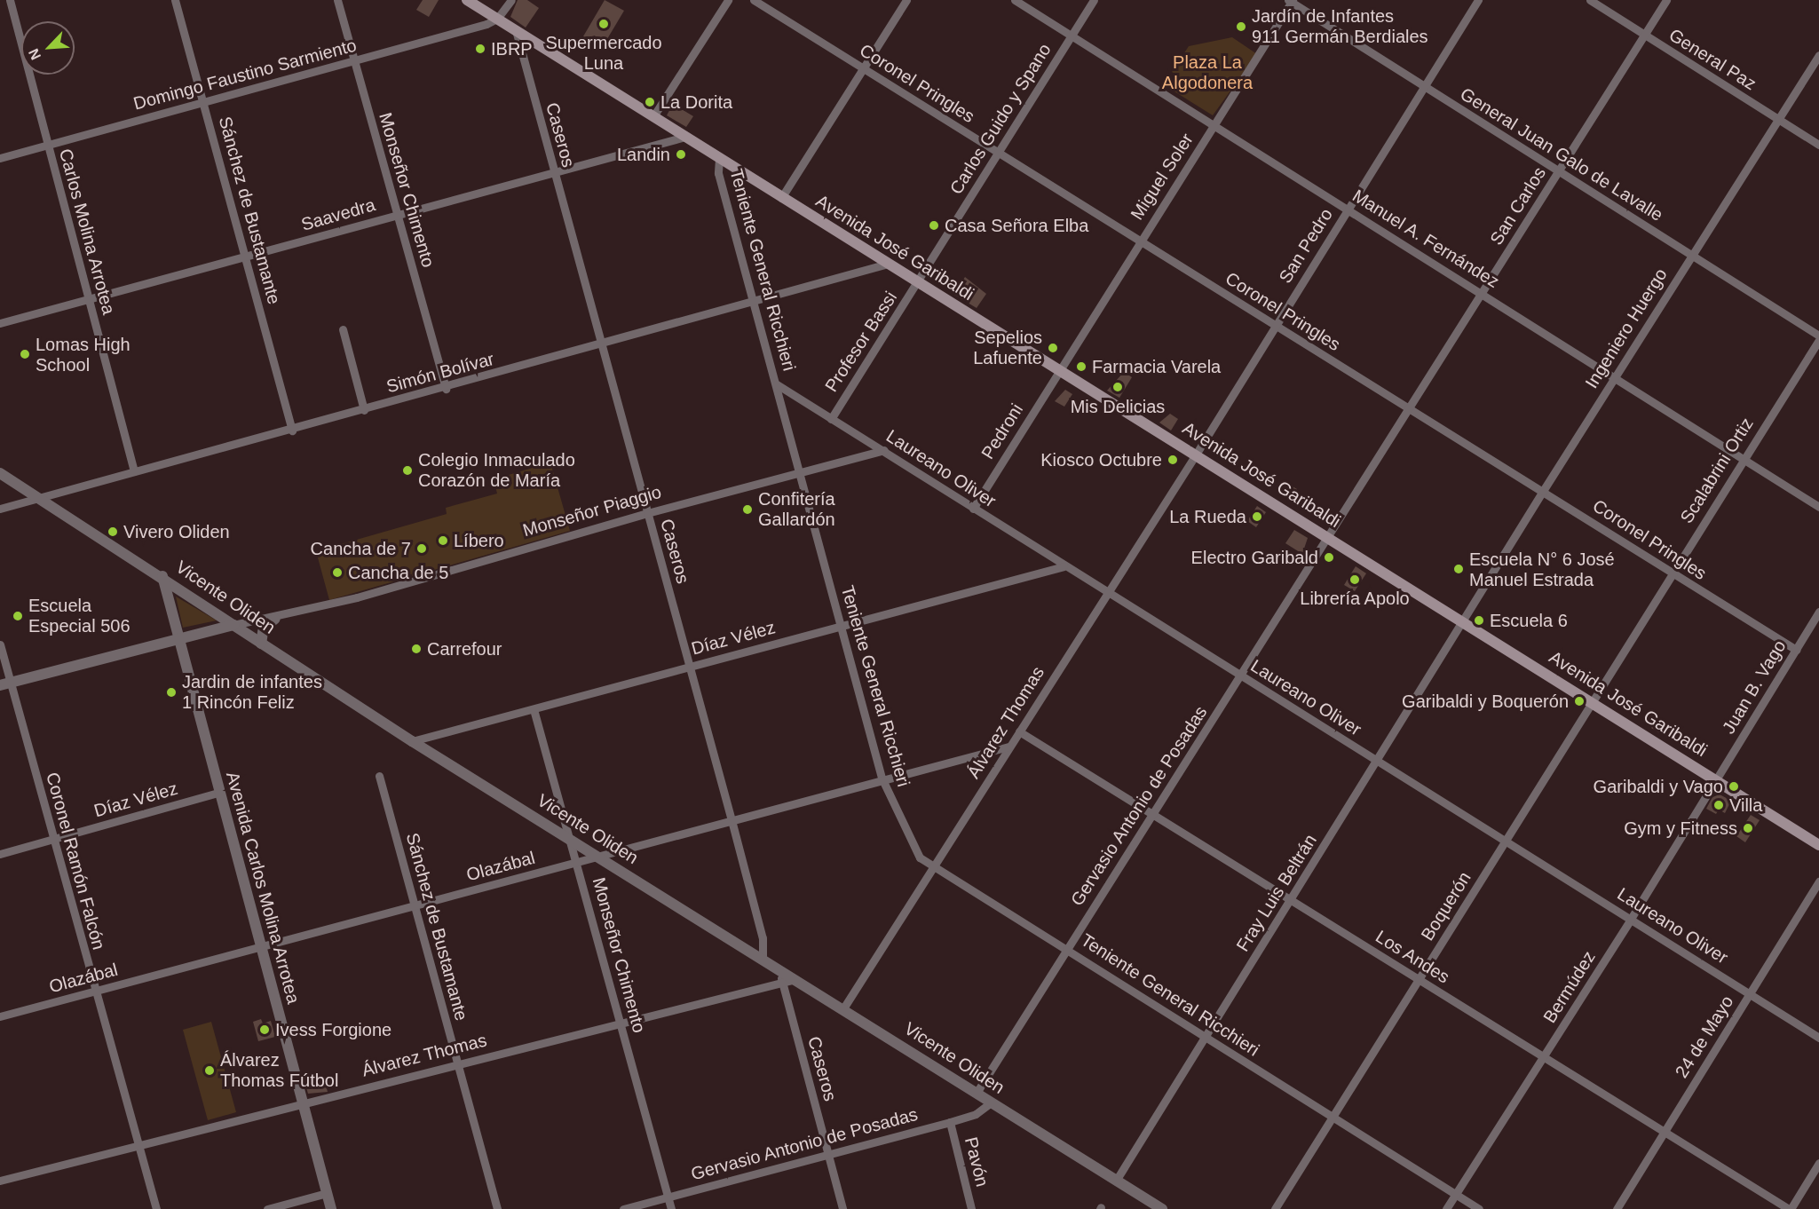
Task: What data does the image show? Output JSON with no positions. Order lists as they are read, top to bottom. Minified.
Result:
{"streets":{"main road":["Avenida José Garibaldi"],"street":["General Paz","Domingo Faustino Sarmiento","Coronel Pringles","Carlos Guido y Spano","Caseros","General Juan Galo de Lavalle","Miguel Soler","Monseñor Chimento","San Carlos","Sánchez de Bustamante","Saavedra","Carlos Molina Arrotea","Manuel A. Fernández","San Pedro","Teniente General Ricchieri","Ingeniero Huergo","Profesor Bassi","Simón Bolívar","Pedroni","Laureano Oliver","Scalabrini Ortiz","Monseñor Piaggio","Vicente Oliden","Díaz Vélez","Juan B. Vago","Álvarez Thomas","Gervasio Antonio de Posadas","Coronel Ramón Falcón","Olazábal","Avenida Carlos Molina Arrotea","Fray Luis Beltrán","Boquerón","Los Andes","Bermúdez","24 de Mayo","Pavón"]},"crossings":[["General Paz","San Carlos"],["General Paz","Ingeniero Huergo"],["Domingo Faustino Sarmiento","Monseñor Chimento"],["Domingo Faustino Sarmiento","Sánchez de Bustamante"],["Domingo Faustino Sarmiento","Carlos Molina Arrotea"],["Domingo Faustino Sarmiento","Avenida José Garibaldi"],["Coronel Pringles","Carlos Guido y Spano"],["Coronel Pringles","Miguel Soler"],["Coronel Pringles","San Carlos"],["Coronel Pringles","San Pedro"],["Coronel Pringles","Ingeniero Huergo"],["Coronel Pringles","Scalabrini Ortiz"],["Coronel Pringles","Juan B. Vago"],["Carlos Guido y Spano","Manuel A. Fernández"],["Carlos Guido y Spano","Avenida José Garibaldi"],["Carlos Guido y Spano","Profesor Bassi"],["Caseros","Saavedra"],["Caseros","Avenida José Garibaldi"],["Caseros","Simón Bolívar"],["Caseros","Monseñor Piaggio"],["Caseros","Vicente Oliden"],["Caseros","Díaz Vélez"],["Caseros","Álvarez Thomas"],["Caseros","Gervasio Antonio de Posadas"],["Caseros","Olazábal"],["General Juan Galo de Lavalle","Miguel Soler"],["General Juan Galo de Lavalle","San Carlos"],["General Juan Galo de Lavalle","San Pedro"],["General Juan Galo de Lavalle","Ingeniero Huergo"],["General Juan Galo de Lavalle","Scalabrini Ortiz"],["Miguel Soler","Manuel A. Fernández"],["Miguel Soler","Avenida José Garibaldi"],["Miguel Soler","Pedroni"],["Monseñor Chimento","Saavedra"],["Monseñor Chimento","Simón Bolívar"],["Monseñor Chimento","Vicente Oliden"],["Monseñor Chimento","Díaz Vélez"],["Monseñor Chimento","Álvarez Thomas"],["Monseñor Chimento","Gervasio Antonio de Posadas"],["Monseñor Chimento","Olazábal"],["San Carlos","Manuel A. Fernández"],["San Carlos","Avenida José Garibaldi"],["San Carlos","Gervasio Antonio de Posadas"],["Sánchez de Bustamante","Saavedra"],["Sánchez de Bustamante","Simón Bolívar"],["Sánchez de Bustamante","Álvarez Thomas"],["Sánchez de Bustamante","Olazábal"],["Saavedra","Carlos Molina Arrotea"],["Saavedra","Avenida José Garibaldi"],["Carlos Molina Arrotea","Simón Bolívar"],["Manuel A. Fernández","San Pedro"],["Manuel A. Fernández","Ingeniero Huergo"],["Manuel A. Fernández","Scalabrini Ortiz"],["San Pedro","Avenida José Garibaldi"],["San Pedro","Álvarez Thomas"],["Avenida José Garibaldi","Teniente General Ricchieri"],["Avenida José Garibaldi","Ingeniero Huergo"],["Avenida José Garibaldi","Profesor Bassi"],["Avenida José Garibaldi","Simón Bolívar"],["Avenida José Garibaldi","Pedroni"],["Avenida José Garibaldi","Scalabrini Ortiz"],["Avenida José Garibaldi","Juan B. Vago"],["Avenida José Garibaldi","Álvarez Thomas"],["Avenida José Garibaldi","Gervasio Antonio de Posadas"],["Avenida José Garibaldi","Fray Luis Beltrán"],["Avenida José Garibaldi","Boquerón"],["Avenida José Garibaldi","Bermúdez"],["Teniente General Ricchieri","Simón Bolívar"],["Teniente General Ricchieri","Laureano Oliver"],["Teniente General Ricchieri","Monseñor Piaggio"],["Teniente General Ricchieri","Díaz Vélez"],["Teniente General Ricchieri","Álvarez Thomas"],["Teniente General Ricchieri","Gervasio Antonio de Posadas"],["Teniente General Ricchieri","Olazábal"],["Teniente General Ricchieri","Fray Luis Beltrán"],["Teniente General Ricchieri","Boquerón"],["Teniente General Ricchieri","Bermúdez"],["Ingeniero Huergo","Fray Luis Beltrán"],["Profesor Bassi","Laureano Oliver"],["Simón Bolívar","Vicente Oliden"],["Pedroni","Laureano Oliver"],["Laureano Oliver","Monseñor Piaggio"],["Laureano Oliver","Díaz Vélez"],["Laureano Oliver","Álvarez Thomas"],["Laureano Oliver","Gervasio Antonio de Posadas"],["Laureano Oliver","Fray Luis Beltrán"],["Laureano Oliver","Boquerón"],["Laureano Oliver","Bermúdez"],["Laureano Oliver","24 de Mayo"],["Scalabrini Ortiz","Boquerón"],["Monseñor Piaggio","Vicente Oliden"],["Monseñor Piaggio","Coronel Ramón Falcón"],["Monseñor Piaggio","Avenida Carlos Molina Arrotea"],["Vicente Oliden","Díaz Vélez"],["Vicente Oliden","Álvarez Thomas"],["Vicente Oliden","Gervasio Antonio de Posadas"],["Vicente Oliden","Olazábal"],["Vicente Oliden","Avenida Carlos Molina Arrotea"],["Vicente Oliden","Fray Luis Beltrán"],["Díaz Vélez","Coronel Ramón Falcón"],["Díaz Vélez","Avenida Carlos Molina Arrotea"],["Juan B. Vago","Bermúdez"],["Álvarez Thomas","Coronel Ramón Falcón"],["Álvarez Thomas","Olazábal"],["Álvarez Thomas","Avenida Carlos Molina Arrotea"],["Álvarez Thomas","Los Andes"],["Gervasio Antonio de Posadas","Los Andes"],["Gervasio Antonio de Posadas","Pavón"],["Coronel Ramón Falcón","Olazábal"],["Olazábal","Avenida Carlos Molina Arrotea"],["Fray Luis Beltrán","Los Andes"],["Boquerón","Los Andes"],["Los Andes","Bermúdez"],["Los Andes","24 de Mayo"]],"parks":["Plaza La Algodonera"],"places":["Supermercado Luna","Jardín de Infantes 911 Germán Berdiales","IBRP","La Dorita","Landin","Casa Señora Elba","Sepelios Lafuente","Lomas High School","Farmacia Varela","Mis Delicias","Kiosco Octubre","Colegio Inmaculado Corazón de María","Confitería Gallardón","La Rueda","Vivero Oliden","Líbero","Cancha de 7","Electro Garibald","Escuela N° 6 José Manuel Estrada","Cancha de 5","Librería Apolo","Escuela Especial 506","Escuela 6","Carrefour","Jardin de infantes 1 Rincón Feliz","Garibaldi y Boquerón","Garibaldi y Vago","Villa","Gym y Fitness","Ivess Forgione","Álvarez Thomas Fútbol"],"north":"bottom left"}
